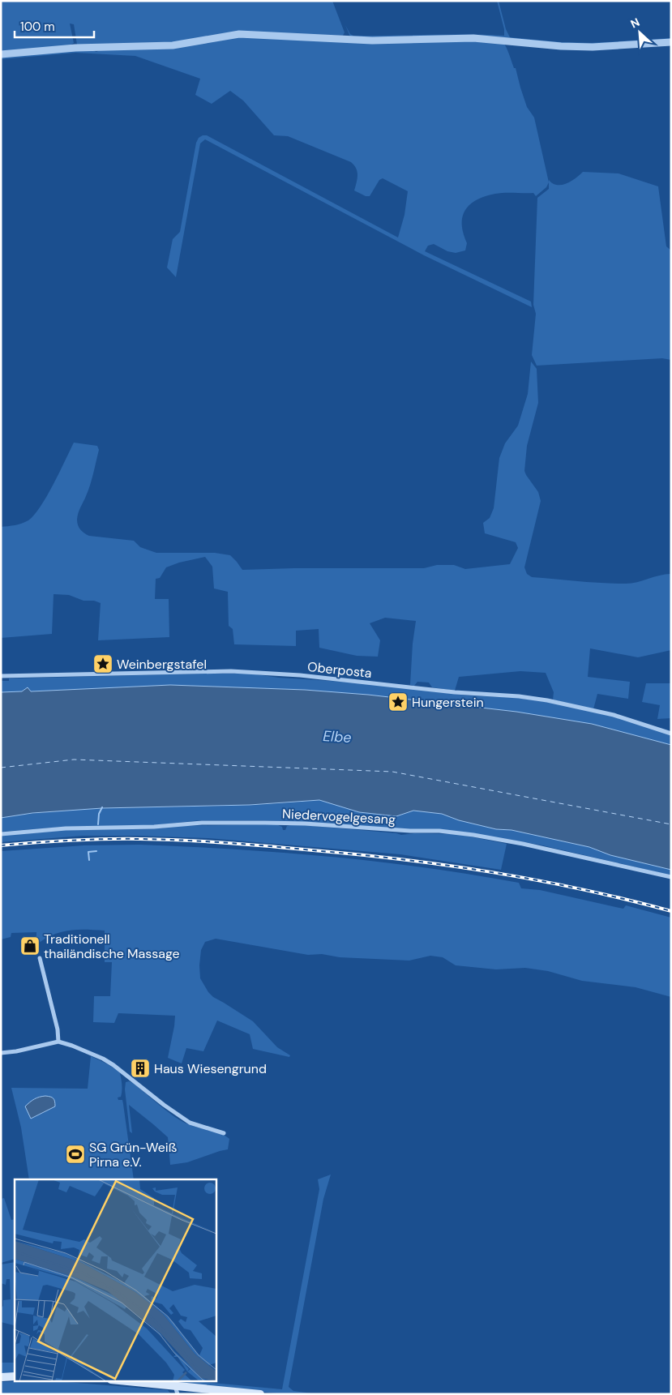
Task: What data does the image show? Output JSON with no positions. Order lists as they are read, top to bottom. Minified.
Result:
{"streets":{"street":["Oberposta","Niedervogelgesang"]},"water":["Elbe"],"places":{"place":["Weinbergstafel","Hungerstein"],"shop":["Traditionell thailändische Massage"],"building":["Haus Wiesengrund"],"sports":["SG Grün-Weiß Pirna e.V."]},"scale_bar":"100 m","north":"top left"}
